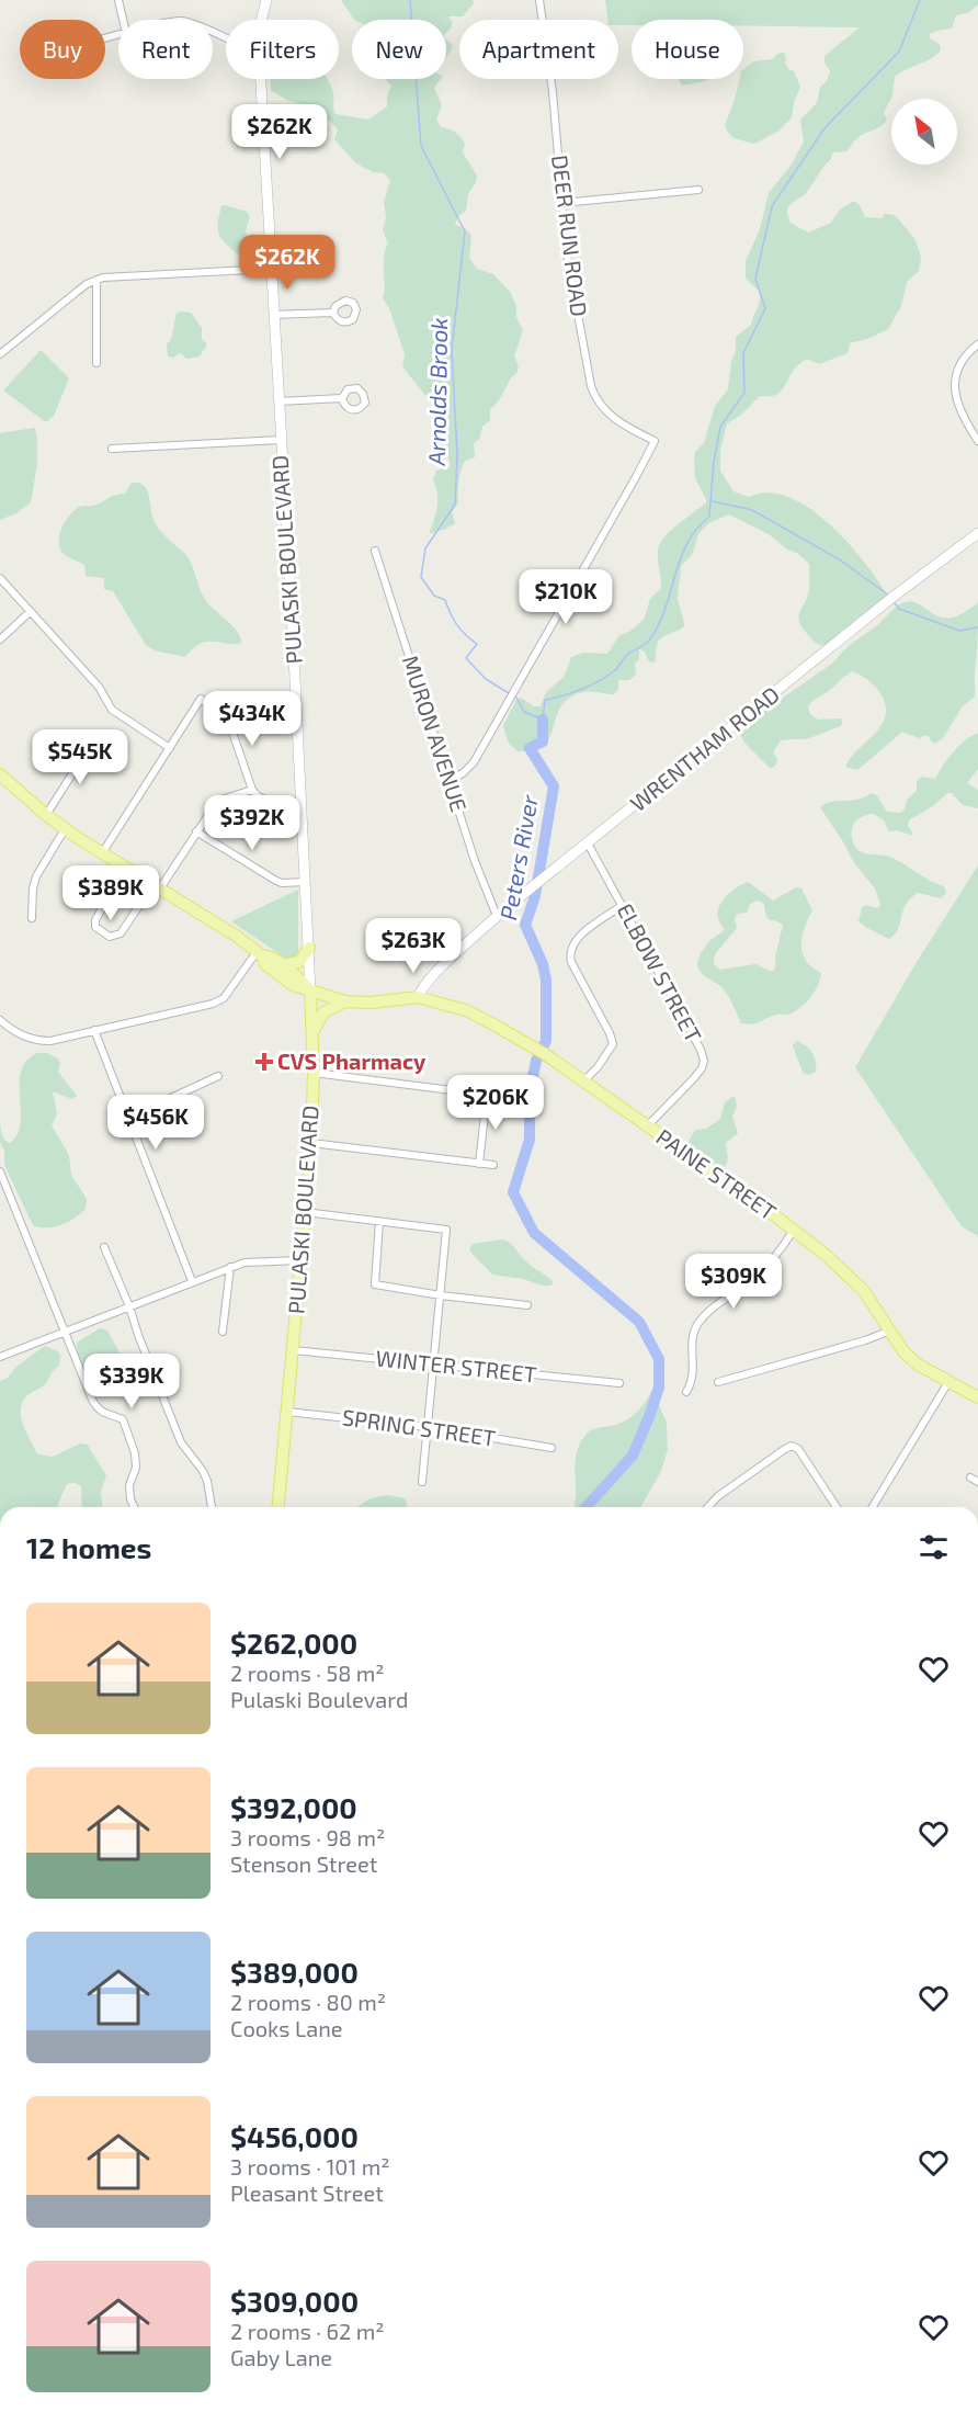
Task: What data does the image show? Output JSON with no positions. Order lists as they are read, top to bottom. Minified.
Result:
{"streets":{"main road":["PULASKI BOULEVARD","WRENTHAM ROAD","PAINE STREET"],"street":["DEER RUN ROAD","MURON AVENUE","ELBOW STREET","WINTER STREET","SPRING STREET"]},"crossings":[["DEER RUN ROAD","MURON AVENUE"],["PULASKI BOULEVARD","WINTER STREET"],["PULASKI BOULEVARD","SPRING STREET"],["MURON AVENUE","WRENTHAM ROAD"],["WRENTHAM ROAD","ELBOW STREET"],["WRENTHAM ROAD","PAINE STREET"],["ELBOW STREET","PAINE STREET"]],"water":["Arnolds Brook","Peters River"],"places":{"health":["CVS Pharmacy"]},"north":"top left","page":{"chip":["Buy","Rent","Filters","New","Apartment","House"],"price":["$262K","$262K","$210K","$434K","$545K","$392K","$389K","$263K","$206K","$456K","$309K","$339K"],"heading":"12 homes","list":[{"name":"$262,000","note":"2 rooms · 58 m² · Pulaski Boulevard"},{"name":"$392,000","note":"3 rooms · 98 m² · Stenson Street"},{"name":"$389,000","note":"2 rooms · 80 m² · Cooks Lane"},{"name":"$456,000","note":"3 rooms · 101 m² · Pleasant Street"},{"name":"$309,000","note":"2 rooms · 62 m² · Gaby Lane"}]}}
